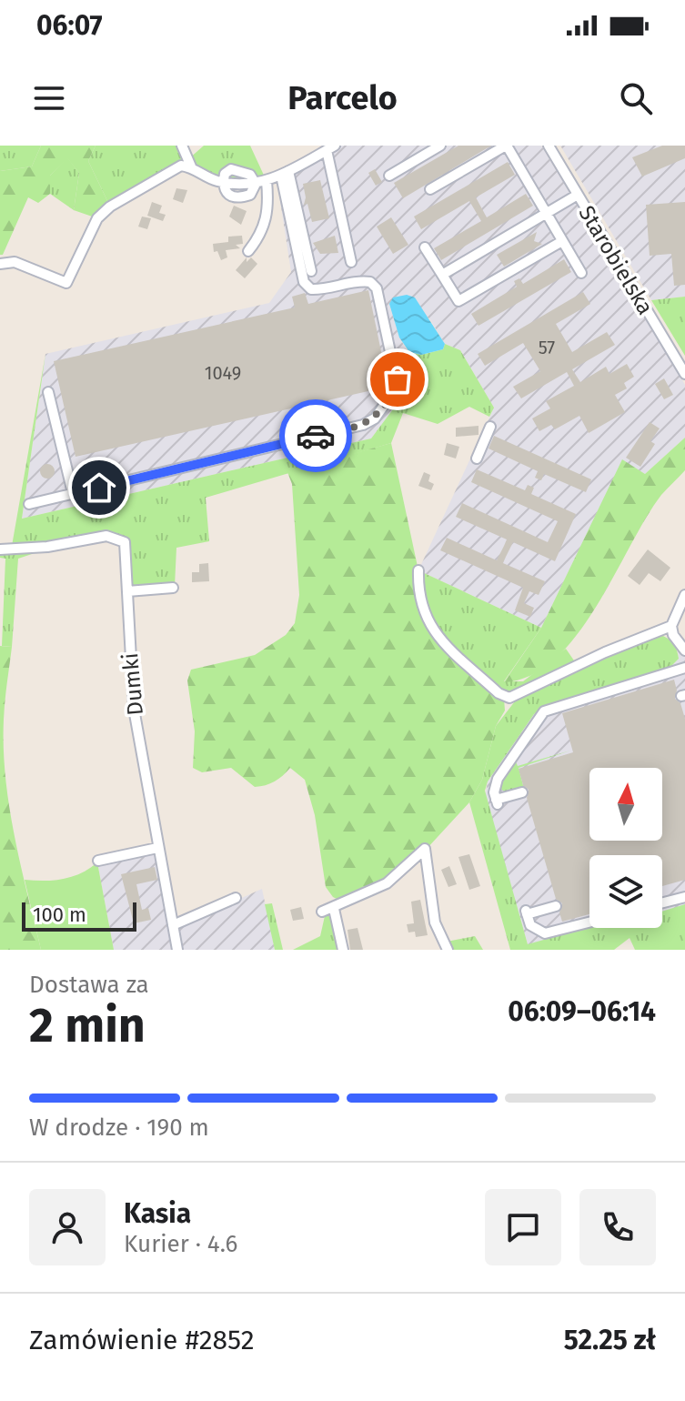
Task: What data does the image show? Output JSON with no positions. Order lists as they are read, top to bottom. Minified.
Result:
{"streets":{"street":["Starobielska","Dumki"]},"house_numbers":["57","1049"],"scale_bar":"100 m","north":"top","page":{"status":"06:07","header":"Parcelo","scale":"100 m","heading":["2 min","Dostawa za","06:09–06:14"],"panel":["Kasia","Kurier · 4.6","Zamówienie #2852","52.25 zł"],"bar":"W drodze · 190 m"}}
